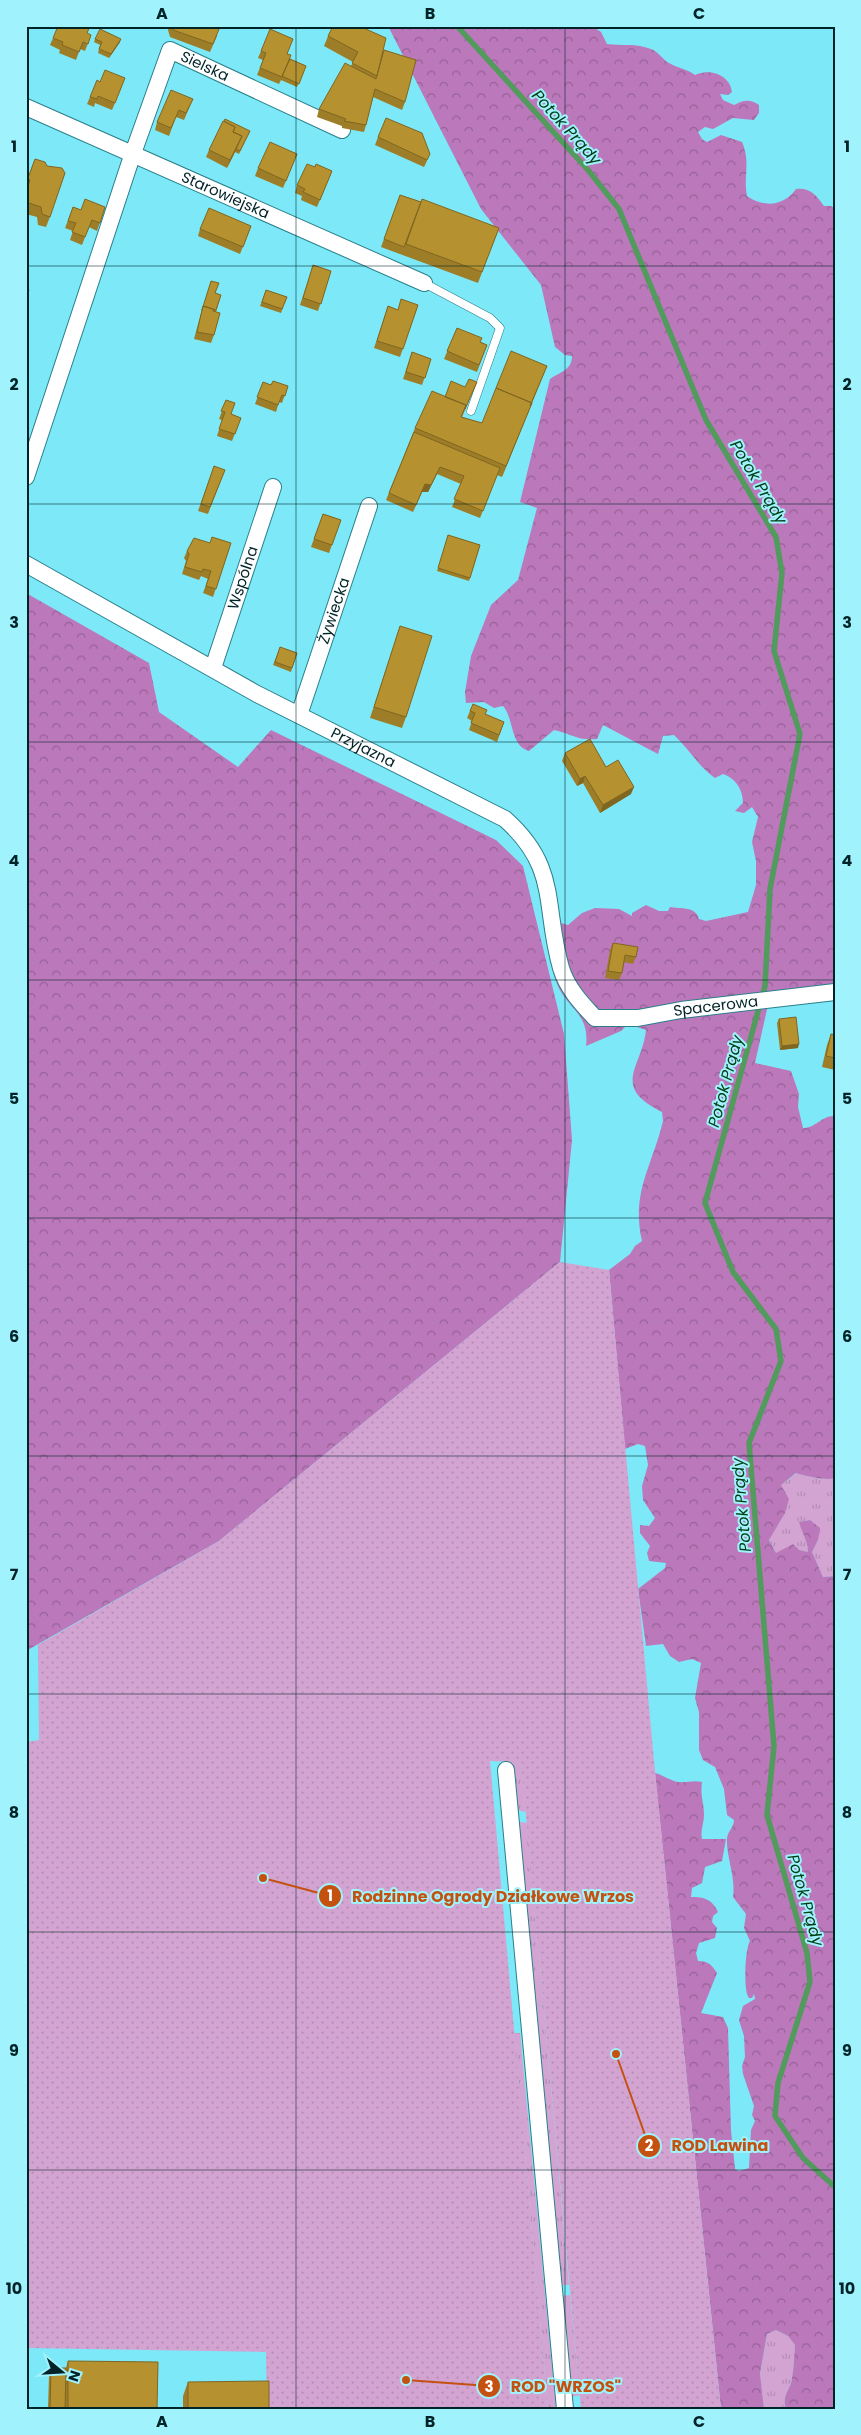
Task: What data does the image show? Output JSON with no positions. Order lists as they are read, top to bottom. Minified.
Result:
{"streets":{"street":["Sielska","Starowiejska","Wspólna","Żywiecka","Przyjazna","Spacerowa"]},"crossings":[["Sielska","Starowiejska"],["Wspólna","Przyjazna"],["Żywiecka","Przyjazna"],["Przyjazna","Spacerowa"]],"water":["Potok Prądy"],"places":["Rodzinne Ogrody Działkowe Wrzos","ROD Lawina","ROD \"WRZOS\""],"north":"right","grid":{"columns":["A","B","C"],"rows":["1","2","3","4","5","6","7","8","9","10"]}}
